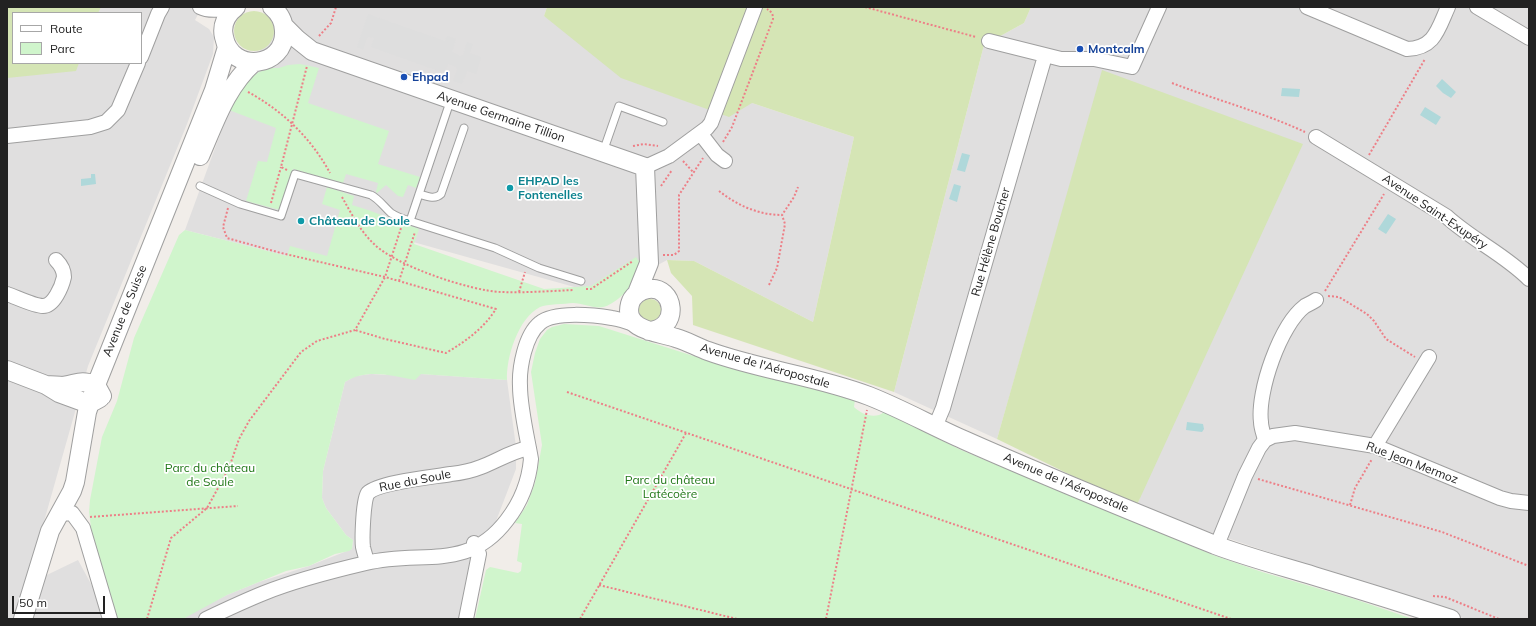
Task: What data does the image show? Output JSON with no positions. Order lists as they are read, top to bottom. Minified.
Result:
{"streets":{"street":["Avenue Germaine Tillion","Avenue Saint-Exupéry","Rue Hélène Boucher","Avenue de Suisse","Avenue de l'Aéropostale","Rue Jean Mermoz","Rue du Soule"]},"crossings":[["Avenue Germaine Tillion","Avenue de Suisse"],["Rue Hélène Boucher","Avenue de l'Aéropostale"],["Avenue de l'Aéropostale","Rue du Soule"]],"parks":["Parc du château de Soule","Parc du château Latécoère"],"places":["Montcalm","Ehpad","EHPAD les Fontenelles","Château de Soule"],"legend":["Route","Parc"],"scale_bar":"50 m"}
